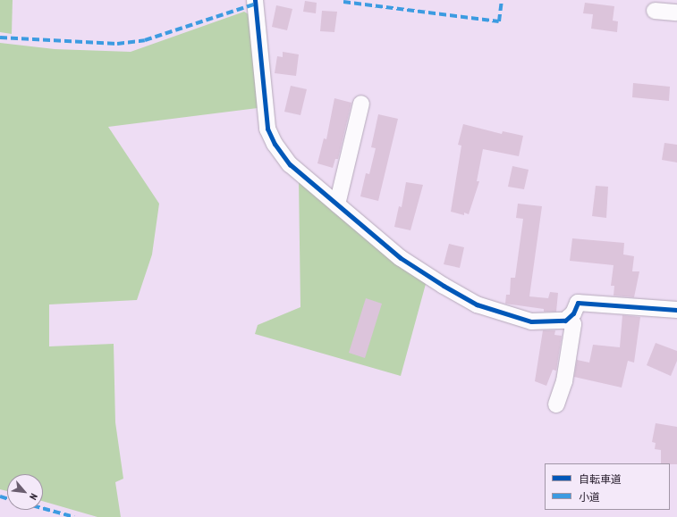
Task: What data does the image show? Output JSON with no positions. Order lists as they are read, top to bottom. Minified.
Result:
{"legend":["自転車道","小道"],"north":"bottom right"}
